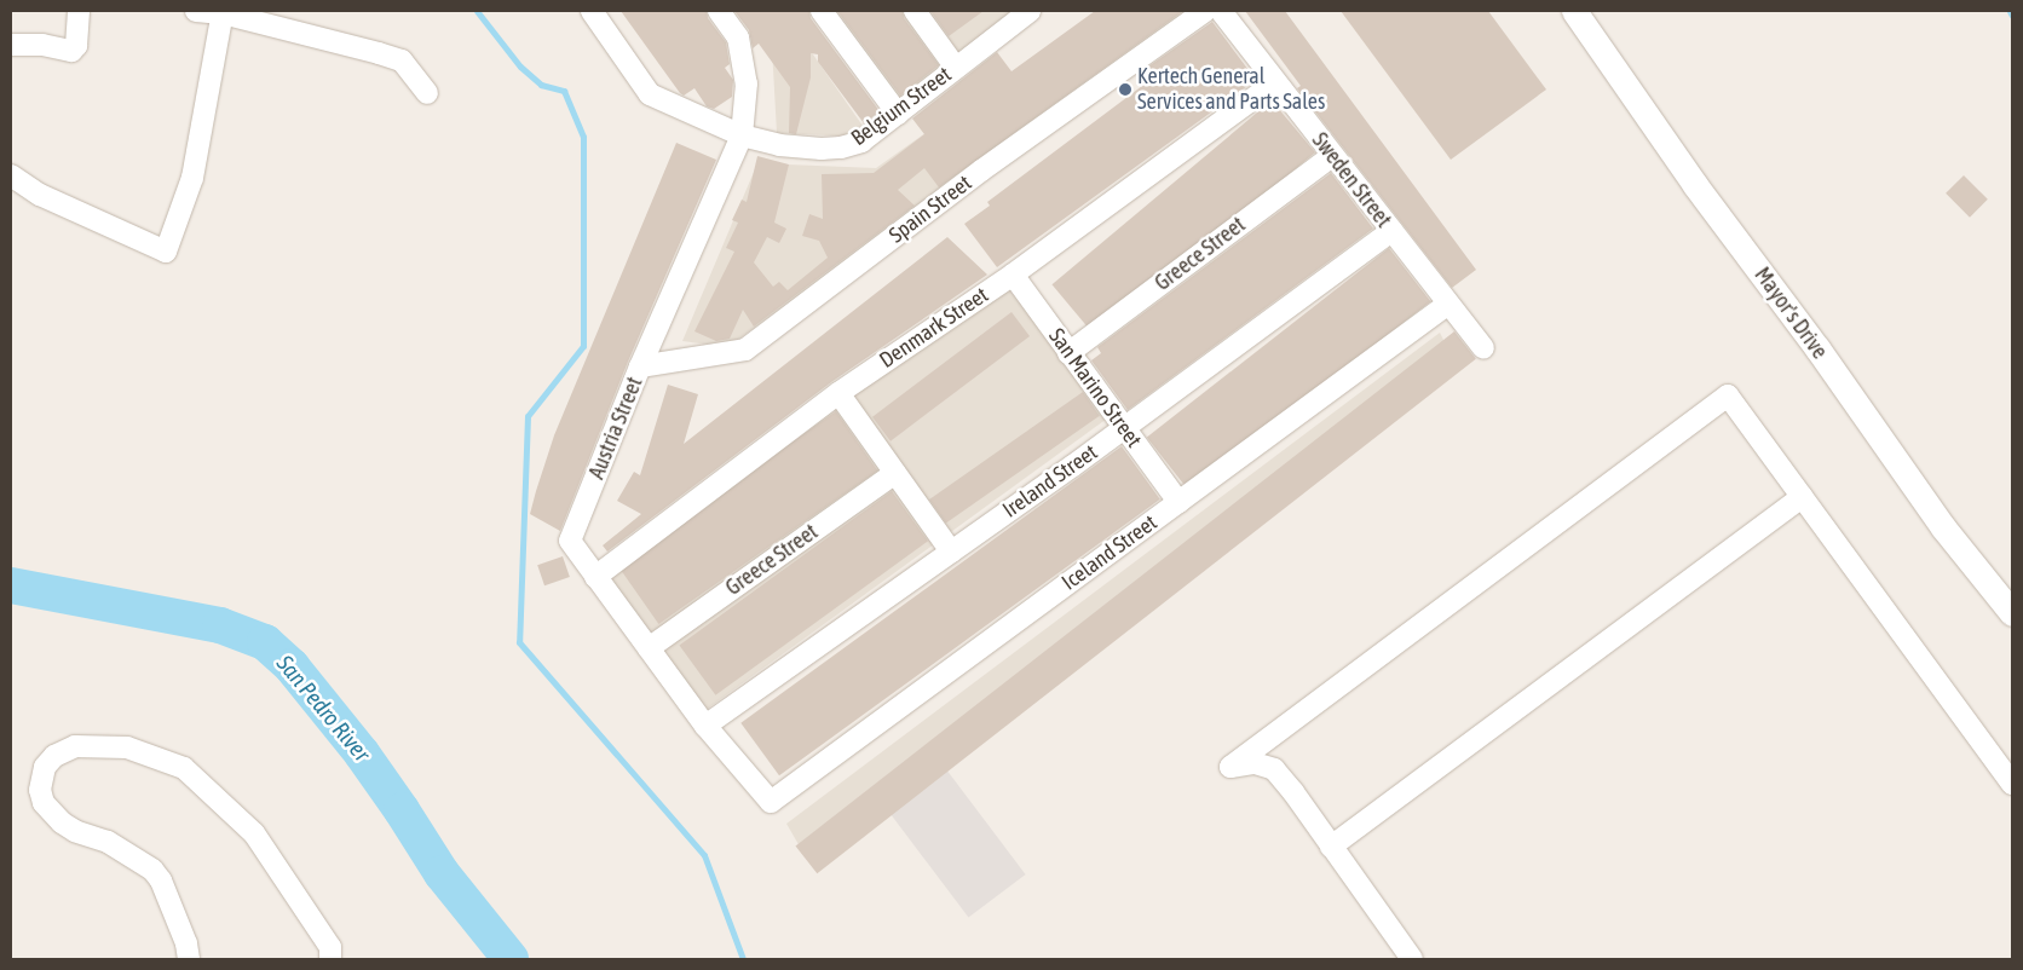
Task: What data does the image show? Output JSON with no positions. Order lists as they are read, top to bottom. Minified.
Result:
{"streets":{"street":["Belgium Street","Sweden Street","Spain Street","Greece Street","Mayor's Drive","Denmark Street","San Marino Street","Austria Street","Ireland Street","Iceland Street"]},"crossings":[["Belgium Street","Austria Street"],["Sweden Street","Greece Street"],["Sweden Street","Denmark Street"],["Sweden Street","Ireland Street"],["Sweden Street","Iceland Street"],["Spain Street","Austria Street"],["Greece Street","San Marino Street"],["Greece Street","Austria Street"],["Denmark Street","San Marino Street"],["Denmark Street","Austria Street"],["San Marino Street","Ireland Street"],["San Marino Street","Iceland Street"],["Austria Street","Ireland Street"],["Austria Street","Iceland Street"]],"water":["San Pedro River"],"places":["Kertech General Services and Parts Sales"]}
